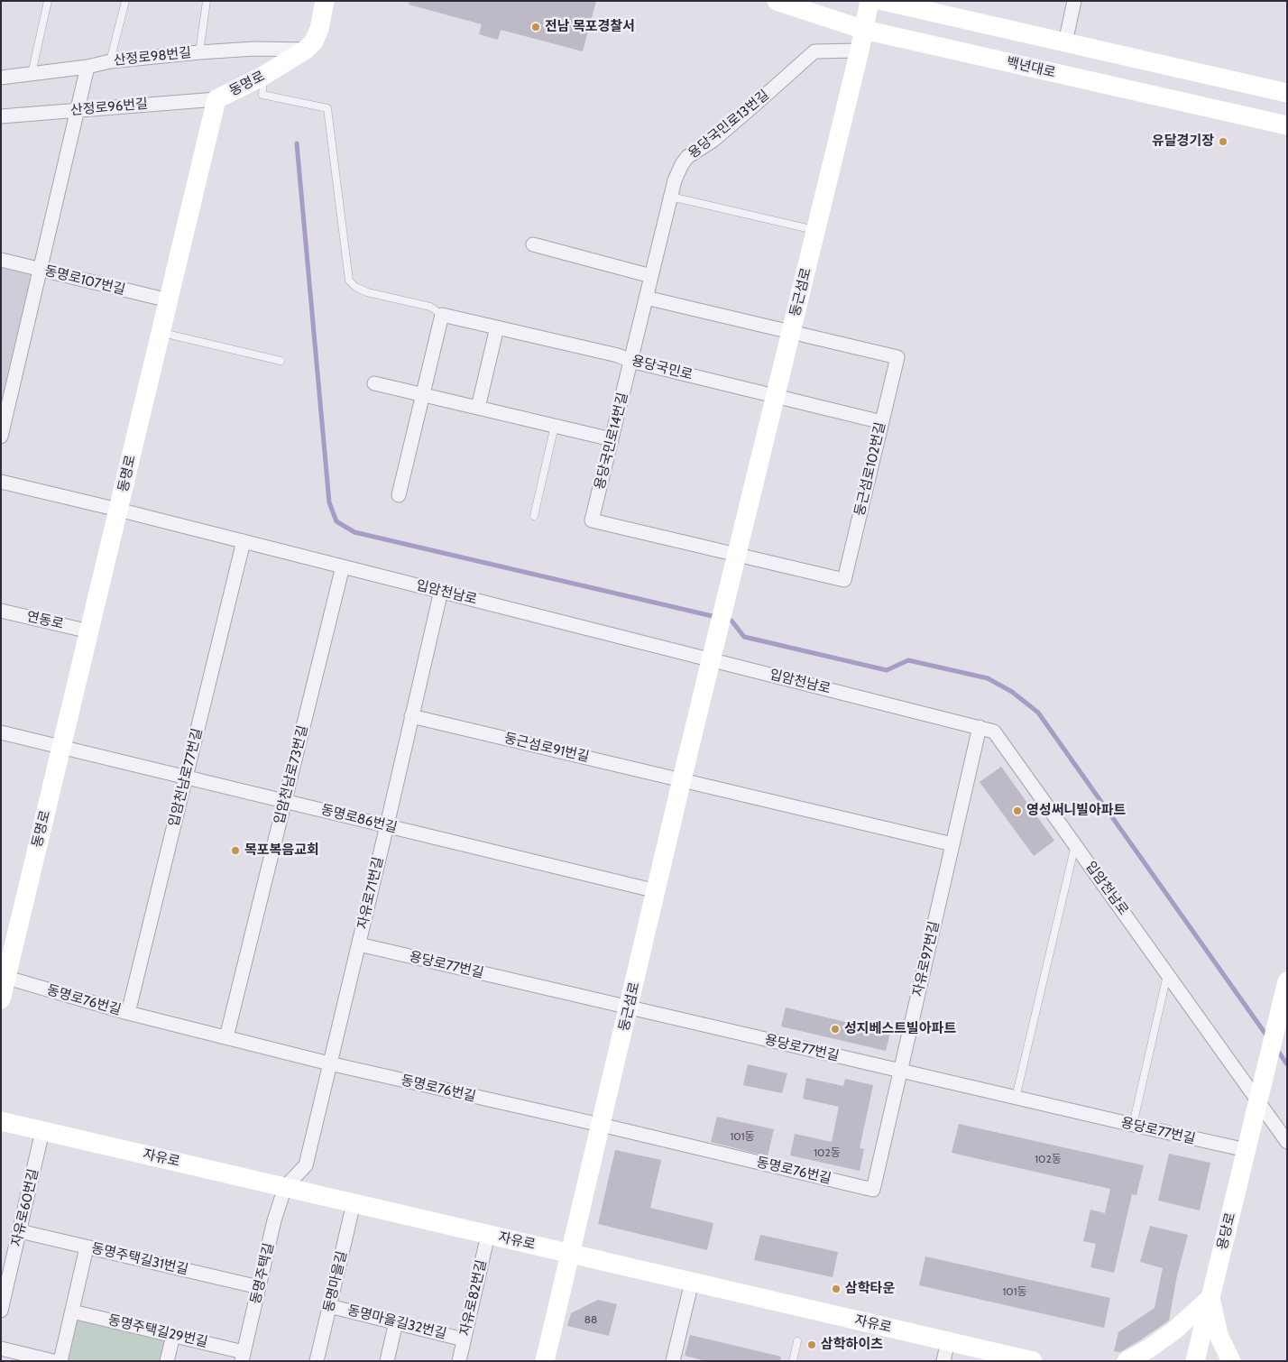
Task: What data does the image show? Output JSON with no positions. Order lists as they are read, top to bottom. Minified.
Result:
{"streets":{"street":["산정로98번길","백년대로","동명로","산정로96번길","용당국민로13번길","동명로107번길","둥근섬로","용당국민로","용당국민로14번길","둥근섬로102번길","입암천남로","연동로","둥근섬로91번길","입암천남로73번길","입암천남로77번길","동명로86번길","자유로71번길","자유로97번길","용당로77번길","동명로76번길","자유로","자유로60번길","용당로","동명주택길31번길","동명주택길","동명마을길","자유로82번길","동명마을길32번길","동명주택길29번길"]},"crossings":[["산정로98번길","동명로"],["백년대로","둥근섬로"],["동명로","산정로96번길"],["동명로","동명로107번길"],["동명로","입암천남로"],["동명로","연동로"],["동명로","동명로86번길"],["동명로","동명로76번길"],["용당국민로13번길","둥근섬로"],["용당국민로13번길","용당국민로"],["용당국민로13번길","용당국민로14번길"],["둥근섬로","용당국민로"],["둥근섬로","용당국민로14번길"],["둥근섬로","둥근섬로102번길"],["둥근섬로","입암천남로"],["둥근섬로","둥근섬로91번길"],["둥근섬로","동명로86번길"],["둥근섬로","용당로77번길"],["둥근섬로","동명로76번길"],["둥근섬로","자유로"],["용당국민로","용당국민로14번길"],["용당국민로","둥근섬로102번길"],["용당국민로14번길","둥근섬로102번길"],["입암천남로","입암천남로73번길"],["입암천남로","입암천남로77번길"],["입암천남로","자유로71번길"],["입암천남로","자유로97번길"],["입암천남로","용당로"],["둥근섬로91번길","자유로71번길"],["둥근섬로91번길","자유로97번길"],["입암천남로73번길","동명로86번길"],["입암천남로73번길","동명로76번길"],["입암천남로77번길","동명로86번길"],["입암천남로77번길","동명로76번길"],["동명로86번길","자유로71번길"],["자유로71번길","용당로77번길"],["자유로71번길","동명로76번길"],["자유로71번길","자유로"],["자유로71번길","동명주택길"],["자유로97번길","용당로77번길"],["자유로97번길","동명로76번길"],["용당로77번길","용당로"],["자유로","자유로60번길"],["자유로","동명주택길"],["자유로","동명마을길"],["자유로","자유로82번길"],["자유로60번길","동명주택길31번길"],["동명주택길31번길","동명주택길"],["동명주택길","동명주택길29번길"],["동명마을길","동명마을길32번길"],["자유로82번길","동명마을길32번길"]],"places":["전남 목포경찰서","유달경기장","영성써니빌아파트","목포복음교회","성지베스트빌아파트","삼학타운","삼학하이츠"],"house_numbers":["101동","102동","102동","101동","88"]}
